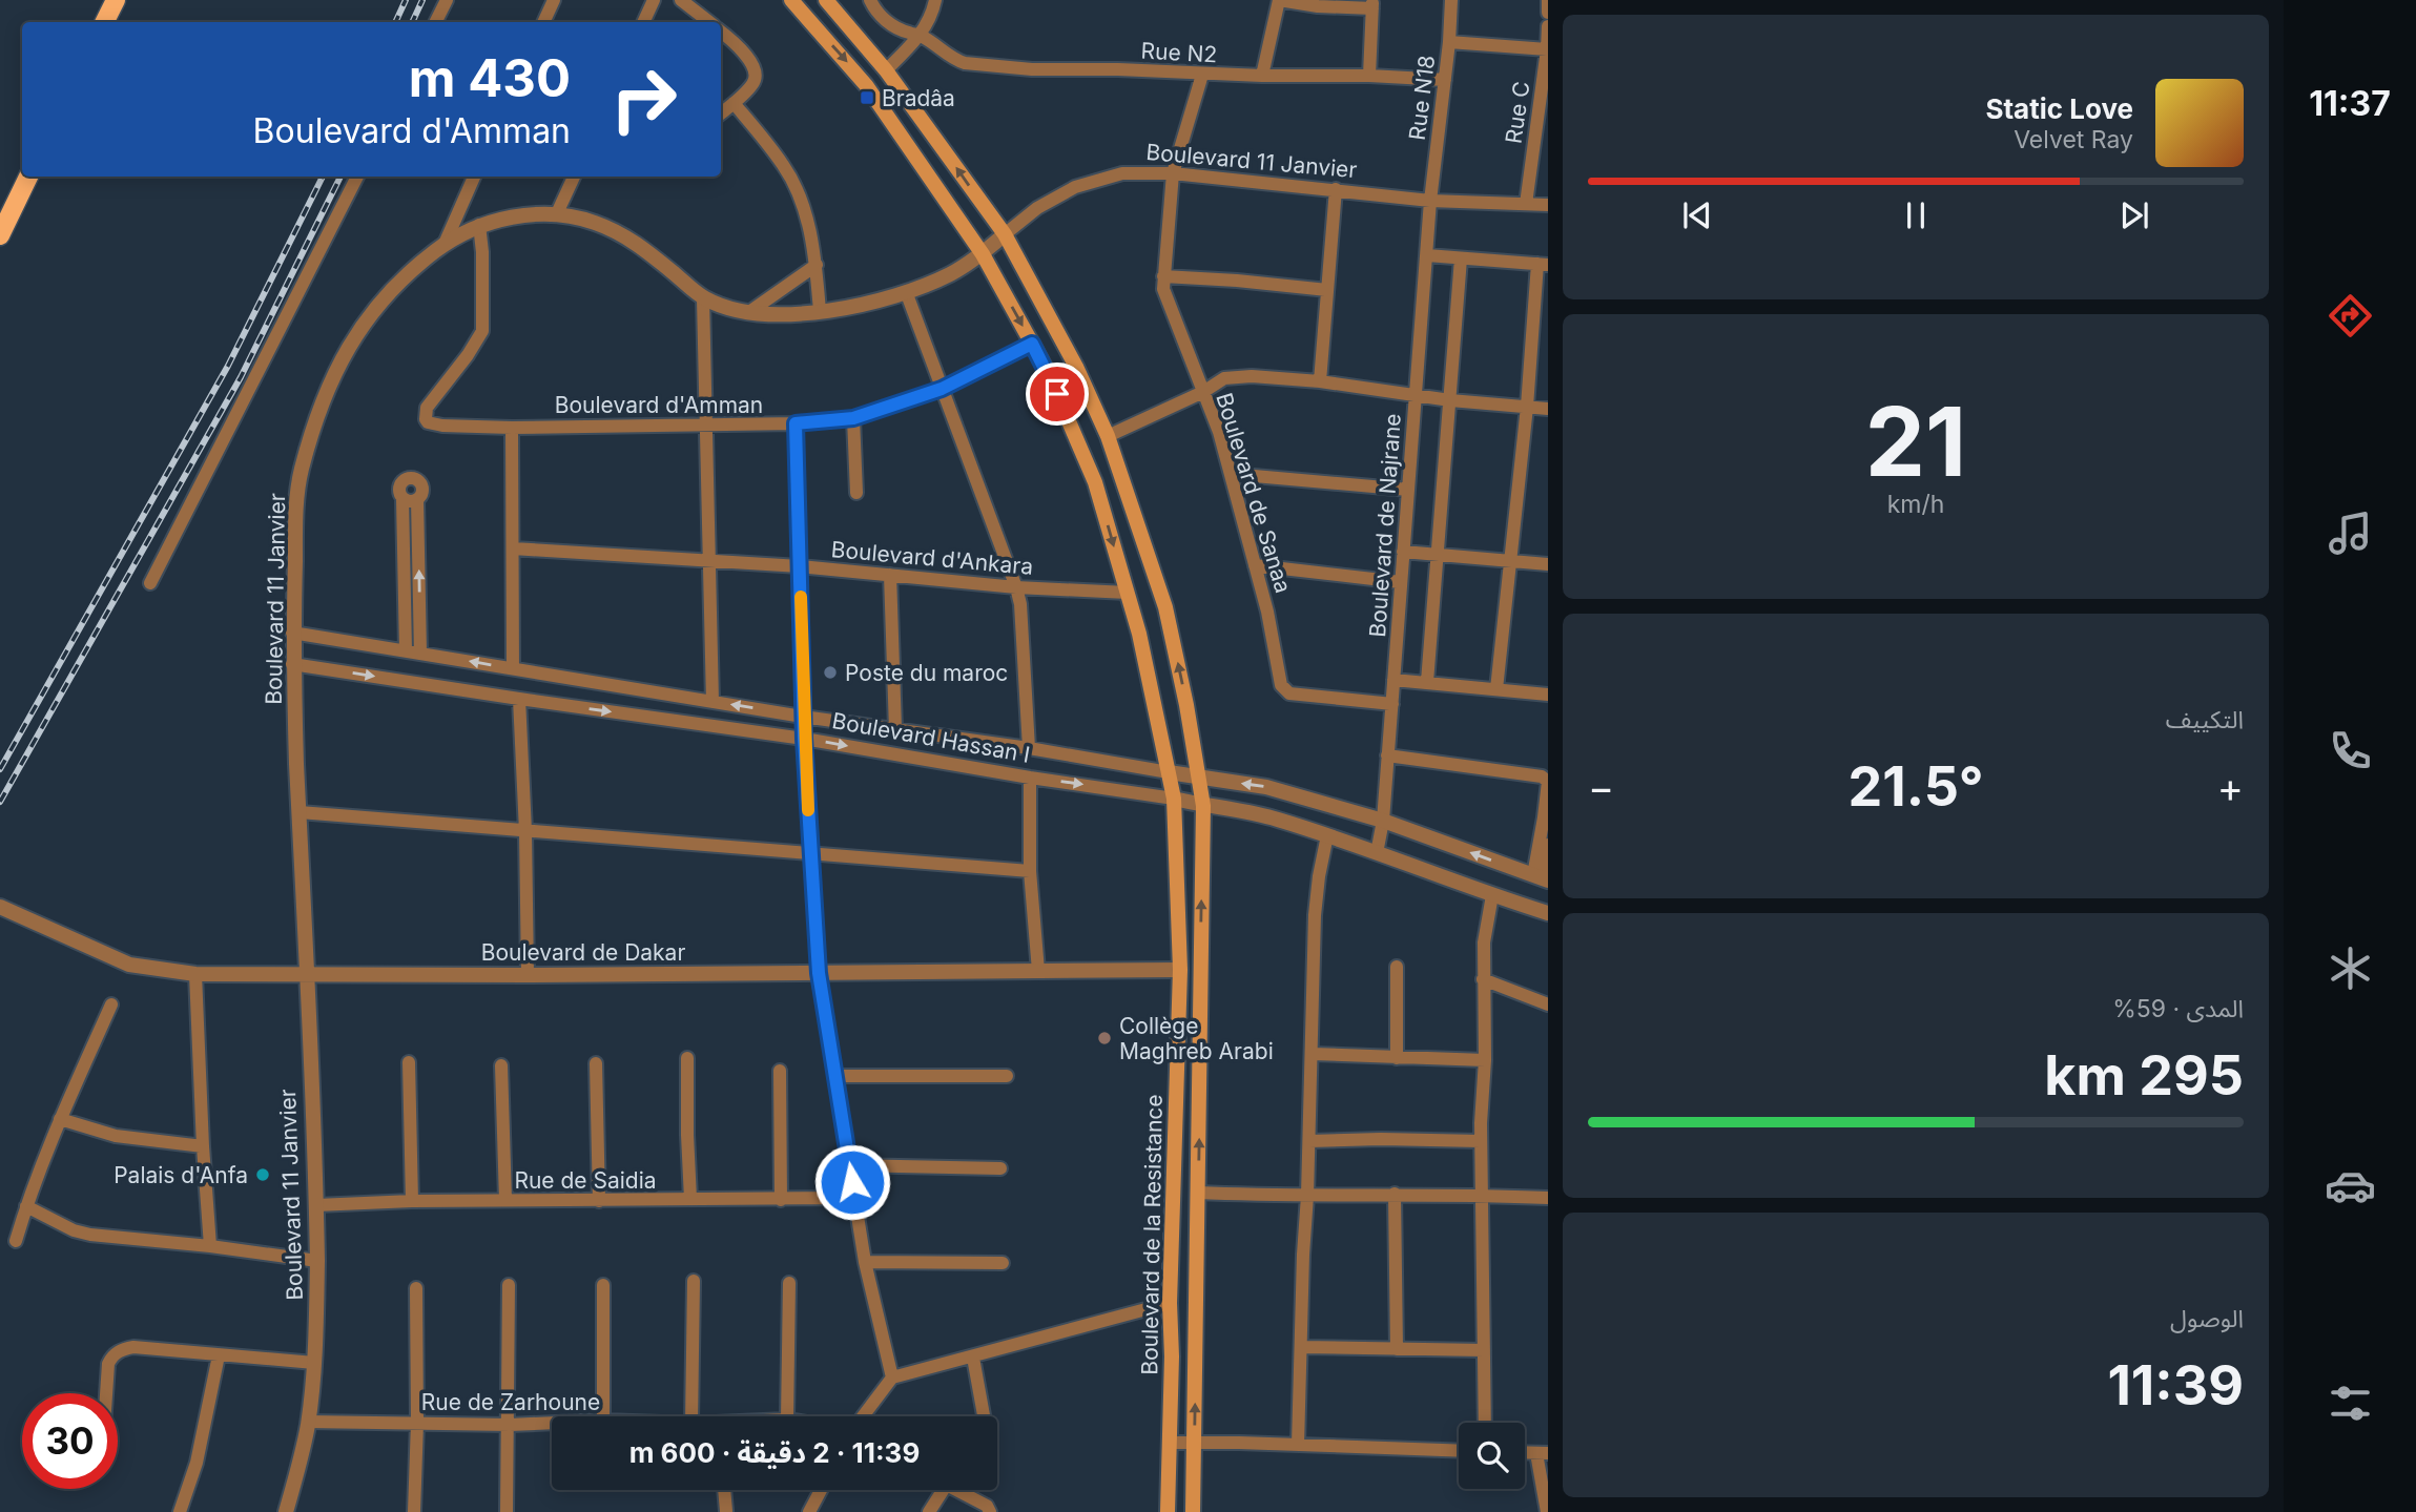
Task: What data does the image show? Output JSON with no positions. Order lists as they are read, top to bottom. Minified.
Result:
{"streets":{"main road":["Boulevard de la Resistance"],"street":["Rue N2","Rue N18","Rue C","Boulevard 11 Janvier","Boulevard d'Amman","Boulevard de Sanaa","Boulevard de Najrane","Boulevard d'Ankara","Boulevard Hassan I","Boulevard de Dakar","Rue de Saidia","Rue de Zarhoune"]},"crossings":[["Rue N2","Rue N18"],["Rue N2","Boulevard de Sanaa"],["Rue N18","Boulevard 11 Janvier"],["Rue N18","Boulevard de Najrane"],["Rue C","Boulevard 11 Janvier"],["Boulevard 11 Janvier","Boulevard d'Amman"],["Boulevard 11 Janvier","Boulevard de Sanaa"],["Boulevard 11 Janvier","Boulevard de Najrane"],["Boulevard 11 Janvier","Boulevard Hassan I"],["Boulevard 11 Janvier","Boulevard de Dakar"],["Boulevard 11 Janvier","Rue de Saidia"],["Boulevard 11 Janvier","Boulevard de la Resistance"],["Boulevard 11 Janvier","Rue de Zarhoune"],["Boulevard d'Amman","Boulevard de la Resistance"],["Boulevard de Sanaa","Boulevard de Najrane"],["Boulevard de Najrane","Boulevard Hassan I"],["Boulevard d'Ankara","Boulevard de la Resistance"],["Boulevard Hassan I","Boulevard de la Resistance"],["Boulevard de Dakar","Boulevard de la Resistance"]],"places":{"transit":["Bradâa"],"other":["Poste du maroc","Collège Maghreb Arabi","Palais d'Anfa"]},"page":{"tabs":"11:37","turn":["430 m","Boulevard d'Amman"],"song":["Static Love","Velvet Ray"],"tile":[["21","km/h"],"التكييف",["المدى · 59%","295 km"],["الوصول","11:39"]],"heat":["−","21.5°","+"],"limit":"30","trip":"11:39 · 2 دقيقة · 600 m"}}
